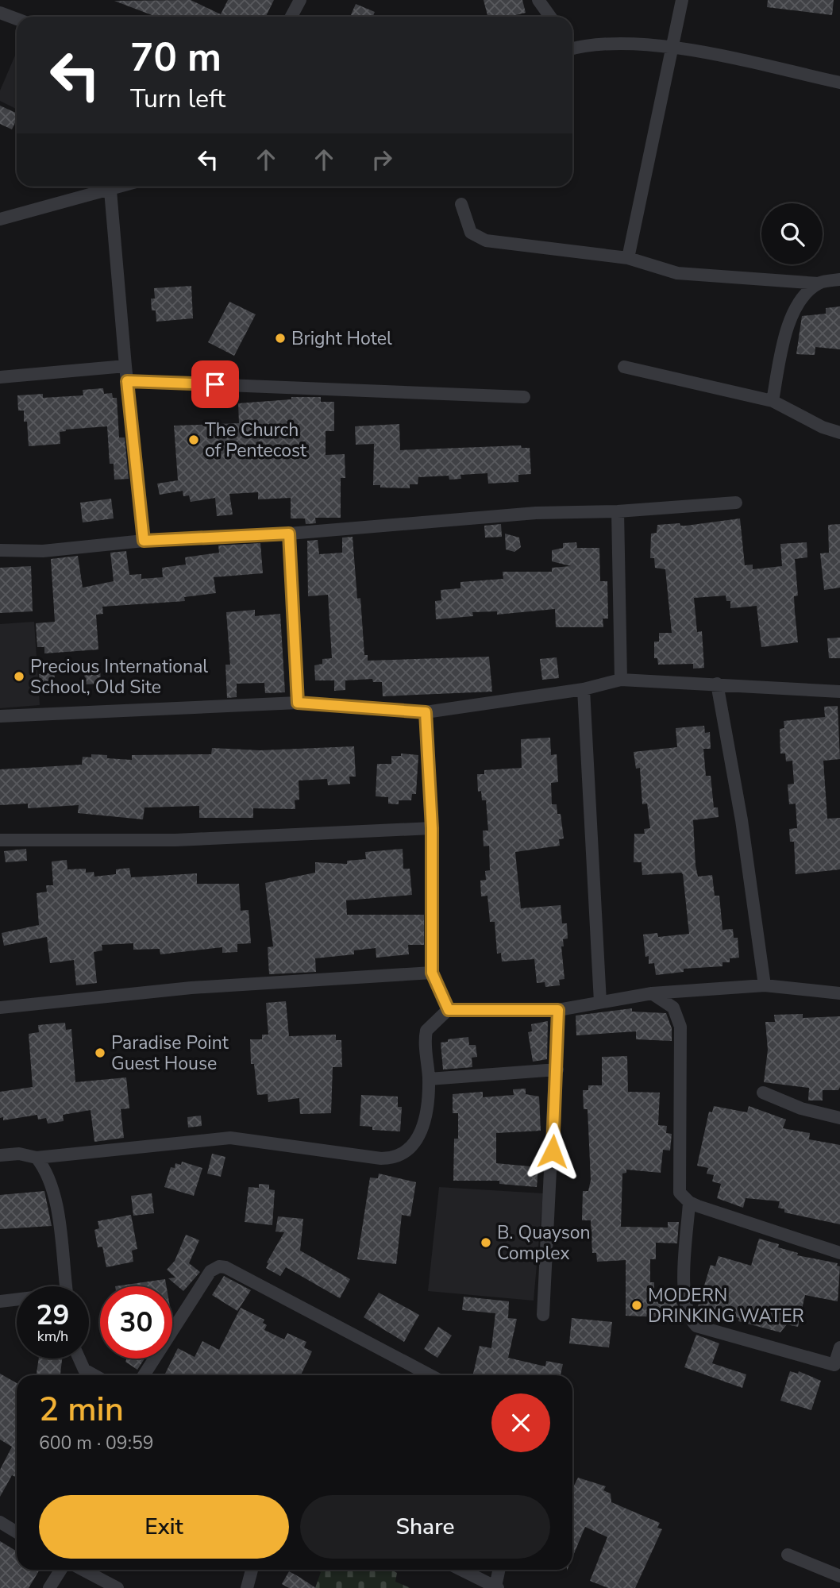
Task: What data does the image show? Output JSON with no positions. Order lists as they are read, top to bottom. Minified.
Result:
{"places":["Bright Hotel","The Church of Pentecost","Precious International School, Old Site","Paradise Point Guest House","B. Quayson Complex","MODERN DRINKING WATER"],"page":{"turn":["70 m","Turn left"],"speed":"29 km/h","limit":"30","heading":["2 min","600 m · 09:59"],"buttons":["Exit","Share"]}}
